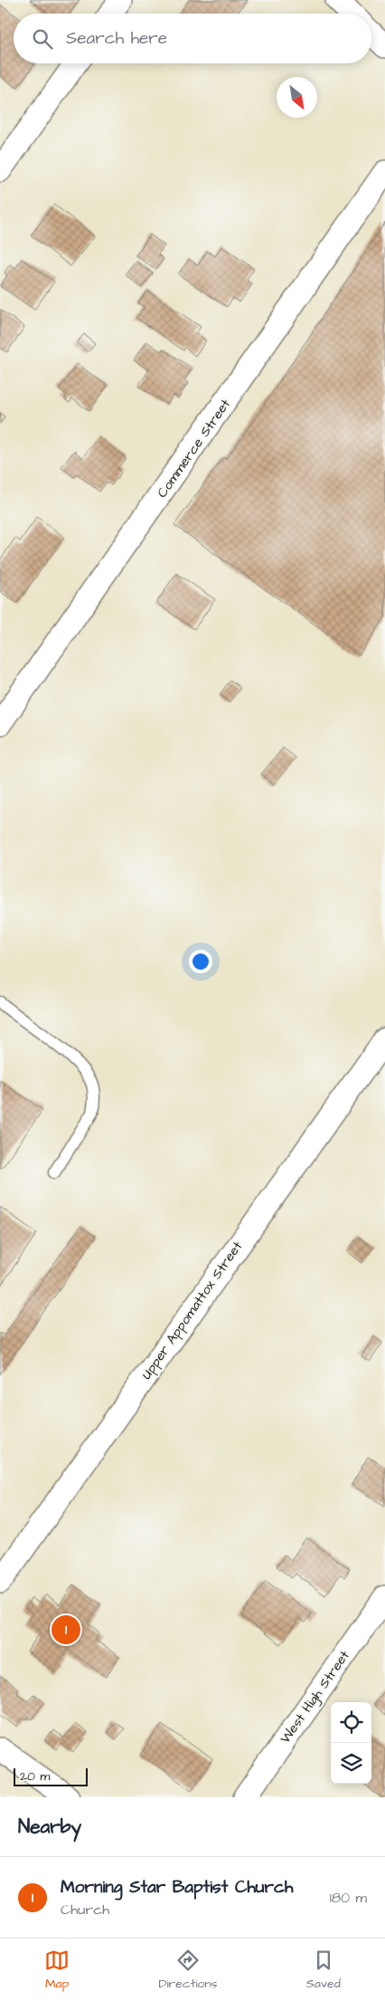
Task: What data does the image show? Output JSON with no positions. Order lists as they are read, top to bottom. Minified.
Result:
{"streets":{"street":["Commerce Street","Upper Appomattox Street","West High Street"]},"scale_bar":"20 m","north":"bottom right","page":{"search":"Search here","pins":"1","scale":"20 m","heading":"Nearby","list":[{"mark":"1","name":"Morning Star Baptist Church","note":"Church","value":"180 m"}],"nav":["Map","Directions","Saved"]}}
